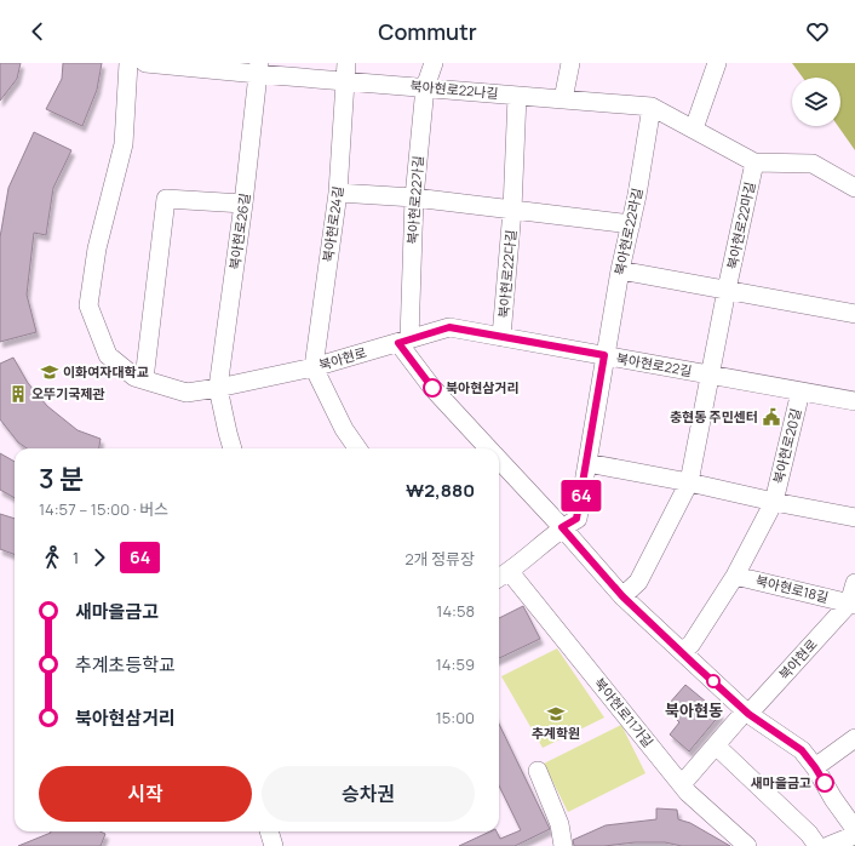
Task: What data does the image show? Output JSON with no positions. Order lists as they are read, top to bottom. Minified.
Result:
{"streets":{"street":["북아현로22나길","북아현로22가길","북아현로24길","북아현로22마길","북아현로26길","북아현로22라길","북아현로22다길","북아현로","북아현로22길","북아현로20길","북아현로18길","북아현로11가길"]},"crossings":[["북아현로22나길","북아현로22가길"],["북아현로22나길","북아현로24길"],["북아현로22나길","북아현로22마길"],["북아현로22나길","북아현로22라길"],["북아현로22나길","북아현로22다길"],["북아현로22가길","북아현로"],["북아현로22가길","북아현로22길"],["북아현로24길","북아현로"],["북아현로22마길","북아현로22길"],["북아현로26길","북아현로"],["북아현로22라길","북아현로22다길"],["북아현로22라길","북아현로22길"],["북아현로22다길","북아현로22길"],["북아현로","북아현로22길"],["북아현로","북아현로18길"],["북아현로","북아현로11가길"],["북아현로22길","북아현로20길"],["북아현로20길","북아현로18길"]],"districts":["북아현동"],"places":{"school or university":["이화여자대학교","추계학원"],"other":["북아현삼거리","새마을금고"],"building":["오뚜기국제관"],"public building":["충현동 주민센터"]},"lines":["bus line 64"],"page":{"header":"Commutr","on_map":"64","heading":["3 분","14:57 – 15:00 · 버스","₩2,880"],"legs":["1","64","2개 정류장"],"list":[{"name":"새마을금고","value":"14:58"},{"name":"추계초등학교","value":"14:59"},{"name":"북아현삼거리","value":"15:00"}],"buttons":["시작","승차권"]}}
